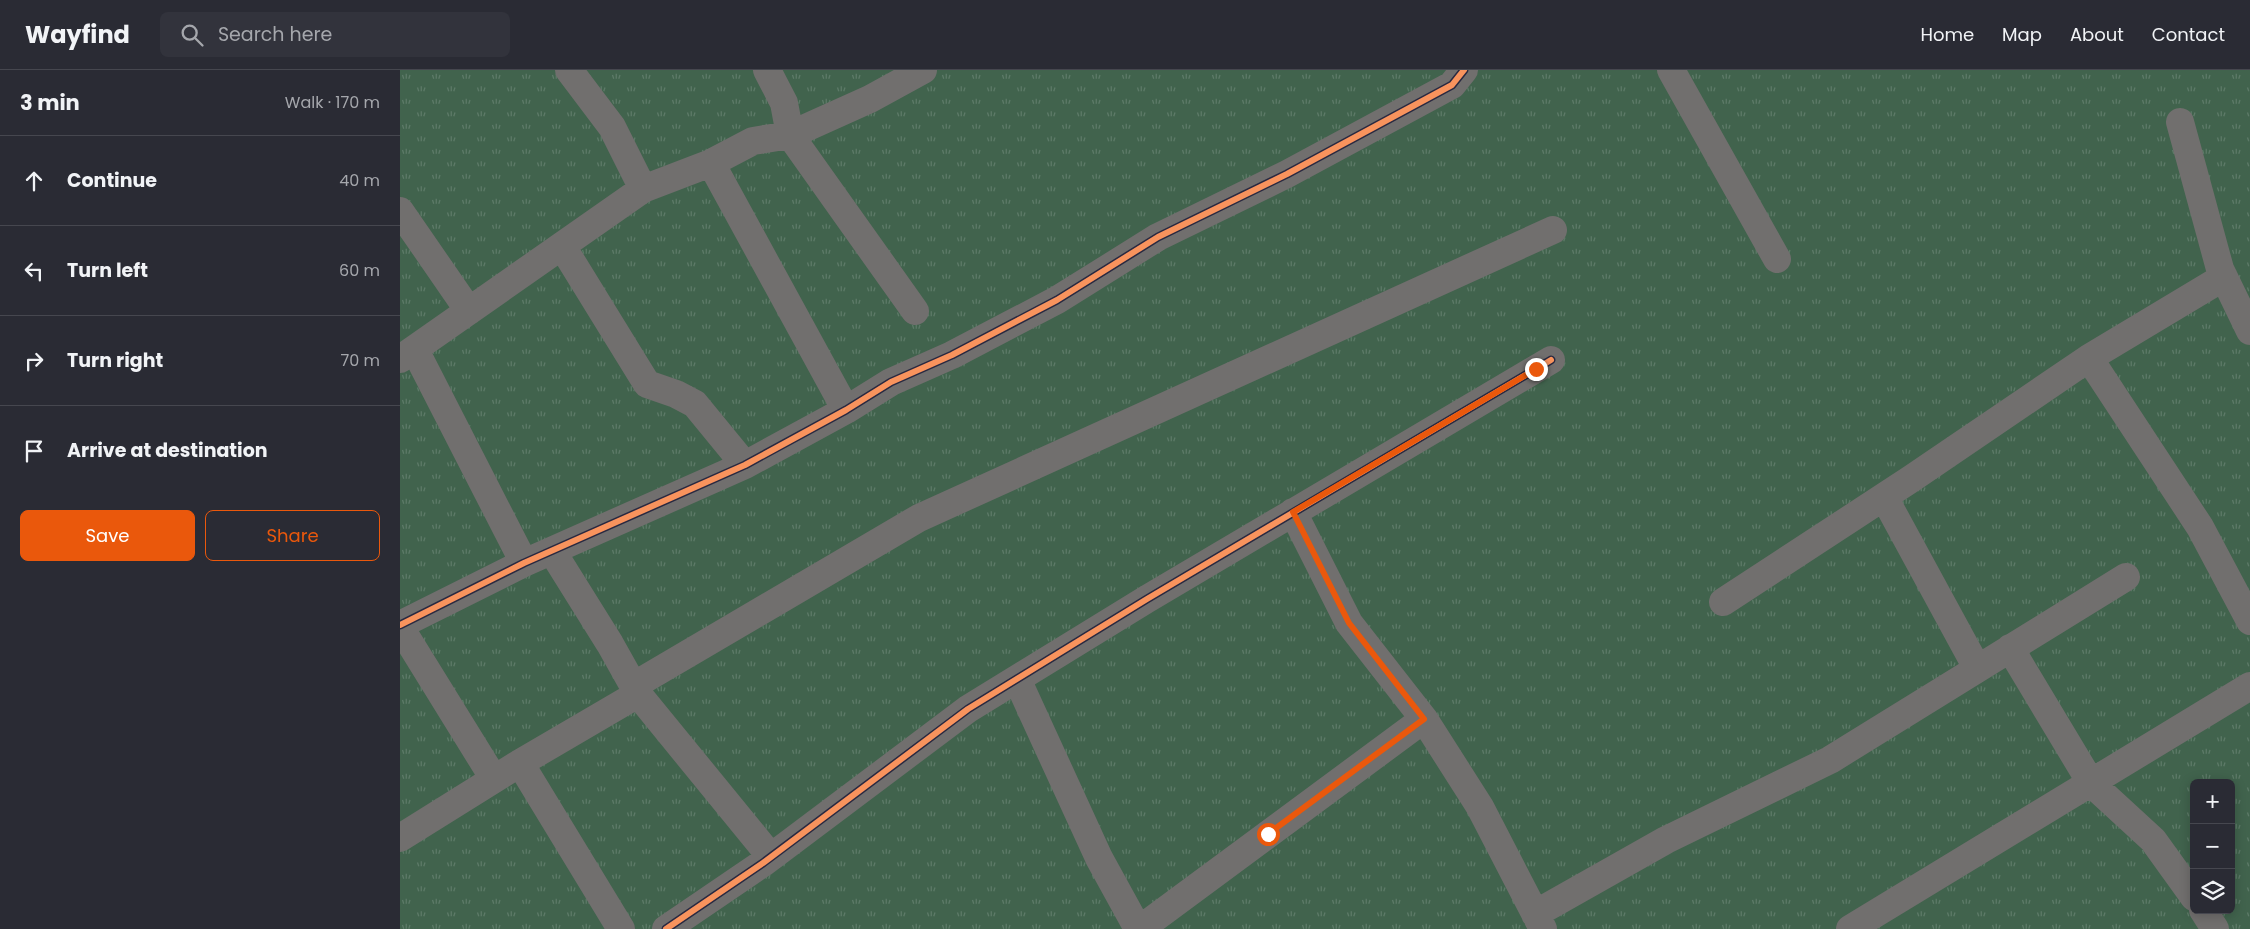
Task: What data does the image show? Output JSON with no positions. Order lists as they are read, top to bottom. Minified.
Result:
{"page":{"header":"Wayfind","search":"Search here","nav":["Home","Map","About","Contact"],"heading":["3 min","Walk · 170 m"],"list":[["Continue","40 m"],["Turn left","60 m"],["Turn right","70 m"],"Arrive at destination"],"buttons":["Save","Share"],"map_buttons":["+","−"]}}
